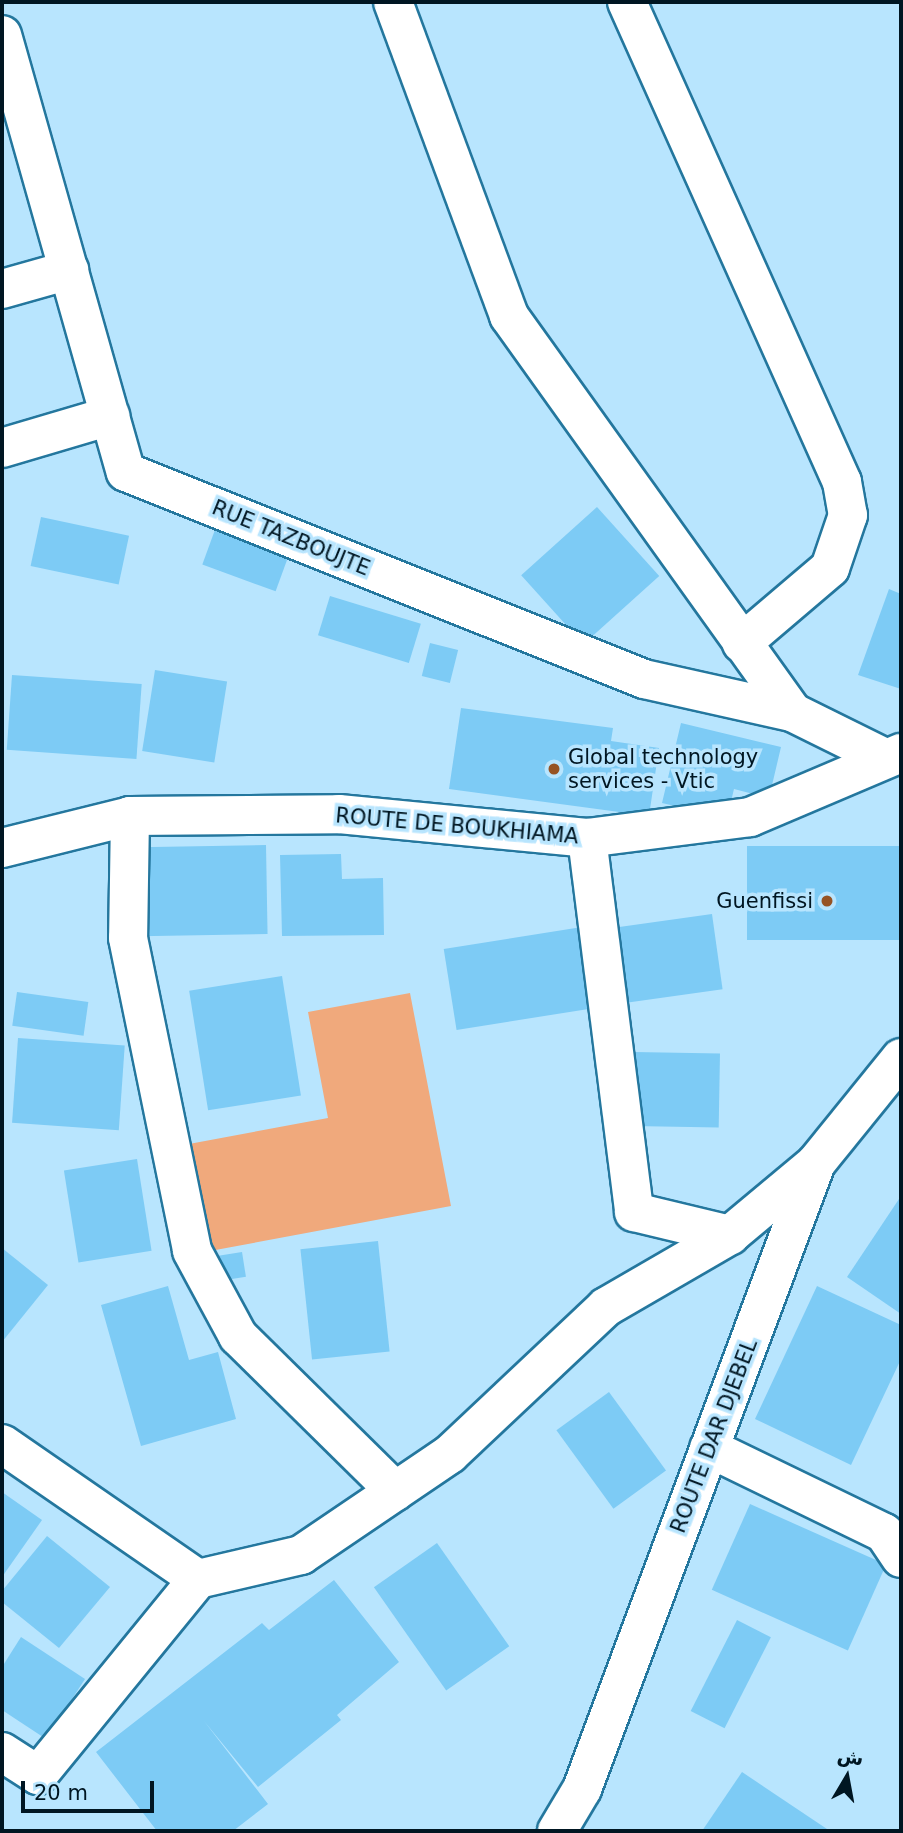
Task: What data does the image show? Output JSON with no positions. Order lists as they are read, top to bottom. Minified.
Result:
{"streets":{"street":["RUE TAZBOUJTE","ROUTE DE BOUKHIAMA","ROUTE DAR DJEBEL"]},"crossings":[["RUE TAZBOUJTE","ROUTE DE BOUKHIAMA"]],"places":["Global technology services - Vtic","Guenfissi"],"scale_bar":"20 m","north":"top"}
